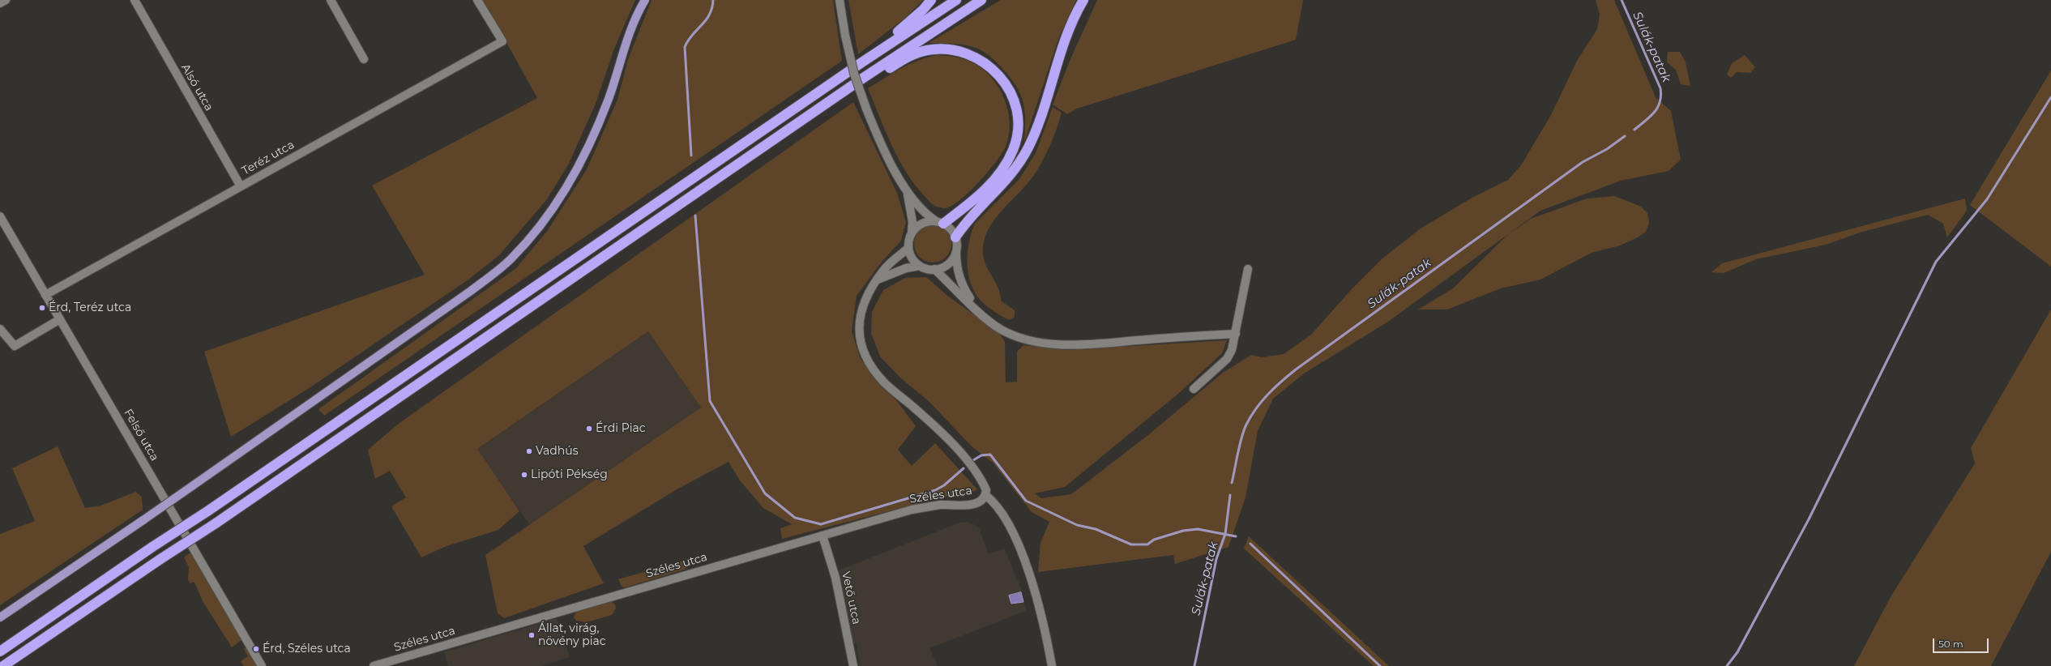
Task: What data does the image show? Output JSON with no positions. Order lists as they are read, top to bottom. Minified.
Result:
{"streets":{"street":["Alsó utca","Teréz utca","Felső utca","Széles utca","Vető utca"]},"crossings":[["Alsó utca","Teréz utca"],["Teréz utca","Felső utca"],["Széles utca","Vető utca"]],"water":["Sulák-patak"],"places":["Érd, Teréz utca","Érdi Piac","Vadhús","Lipóti Pékség","Állat, virág, növény piac","Érd, Széles utca"],"scale_bar":"50 m"}
